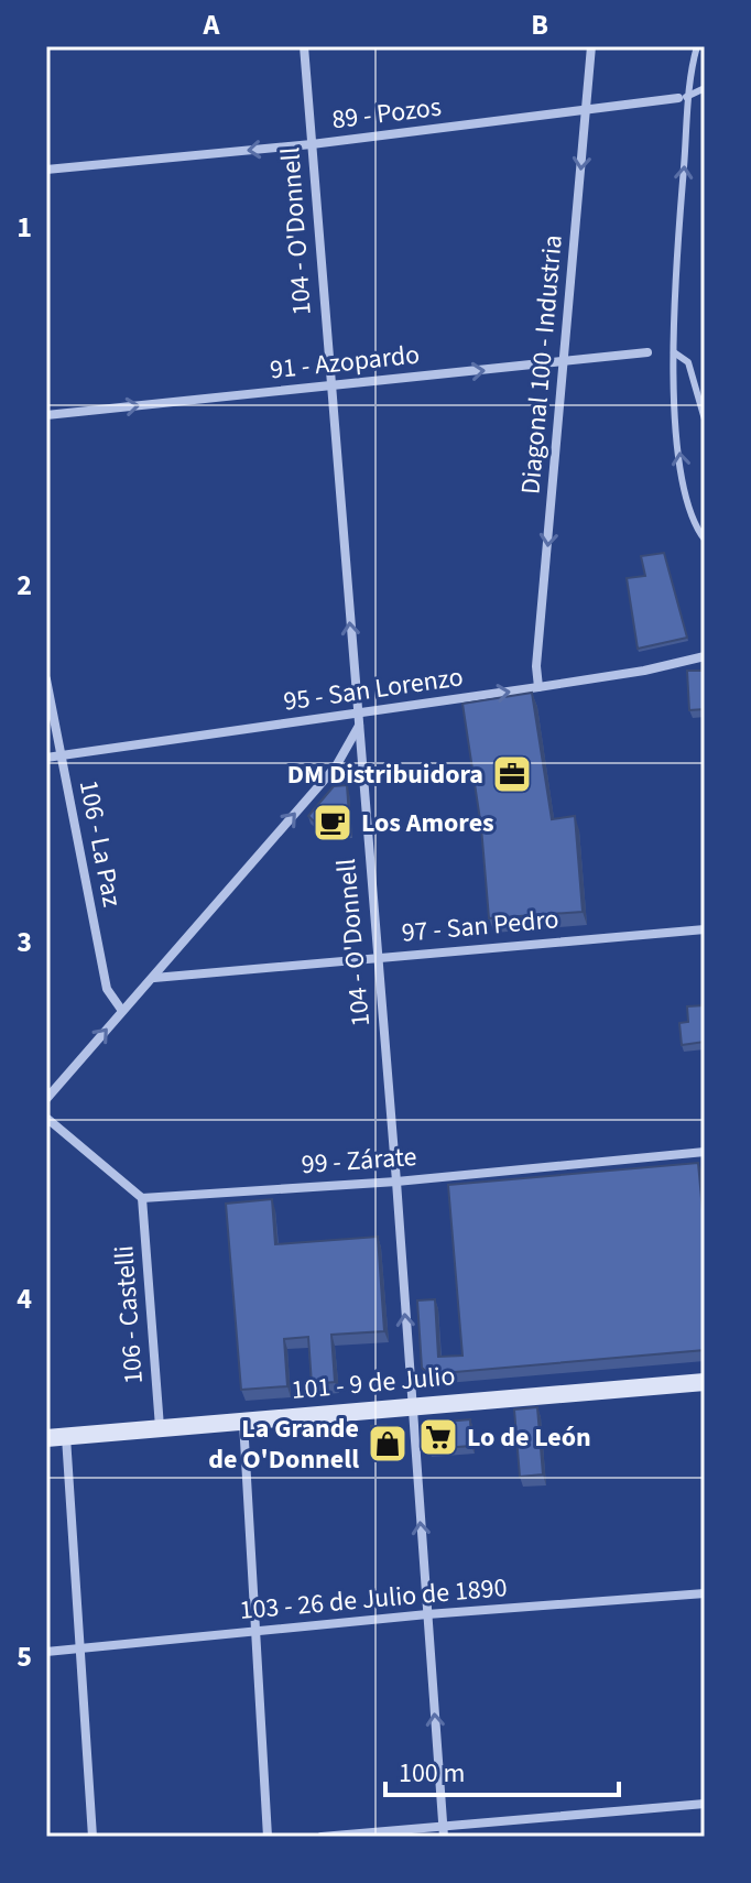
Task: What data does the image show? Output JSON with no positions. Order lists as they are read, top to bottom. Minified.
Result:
{"streets":{"street":["89 - Pozos","104 - O'Donnell","91 - Azopardo","Diagonal 100 - Industria","95 - San Lorenzo","106 - La Paz","97 - San Pedro","99 - Zárate","106 - Castelli","101 - 9 de Julio","103 - 26 de Julio de 1890"]},"crossings":[["89 - Pozos","104 - O'Donnell"],["89 - Pozos","Diagonal 100 - Industria"],["104 - O'Donnell","91 - Azopardo"],["104 - O'Donnell","95 - San Lorenzo"],["104 - O'Donnell","97 - San Pedro"],["104 - O'Donnell","99 - Zárate"],["104 - O'Donnell","101 - 9 de Julio"],["104 - O'Donnell","103 - 26 de Julio de 1890"],["91 - Azopardo","Diagonal 100 - Industria"],["Diagonal 100 - Industria","95 - San Lorenzo"],["95 - San Lorenzo","106 - La Paz"],["99 - Zárate","106 - Castelli"],["106 - Castelli","101 - 9 de Julio"]],"one_way":["89 - Pozos","104 - O'Donnell","91 - Azopardo","Diagonal 100 - Industria"],"places":{"office":["DM Distribuidora"],"cafe":["Los Amores"],"supermarket":["Lo de León"],"shop":["La Grande de O'Donnell"]},"scale_bar":"100 m","grid":{"columns":["A","B"],"rows":["1","2","3","4","5"]}}
